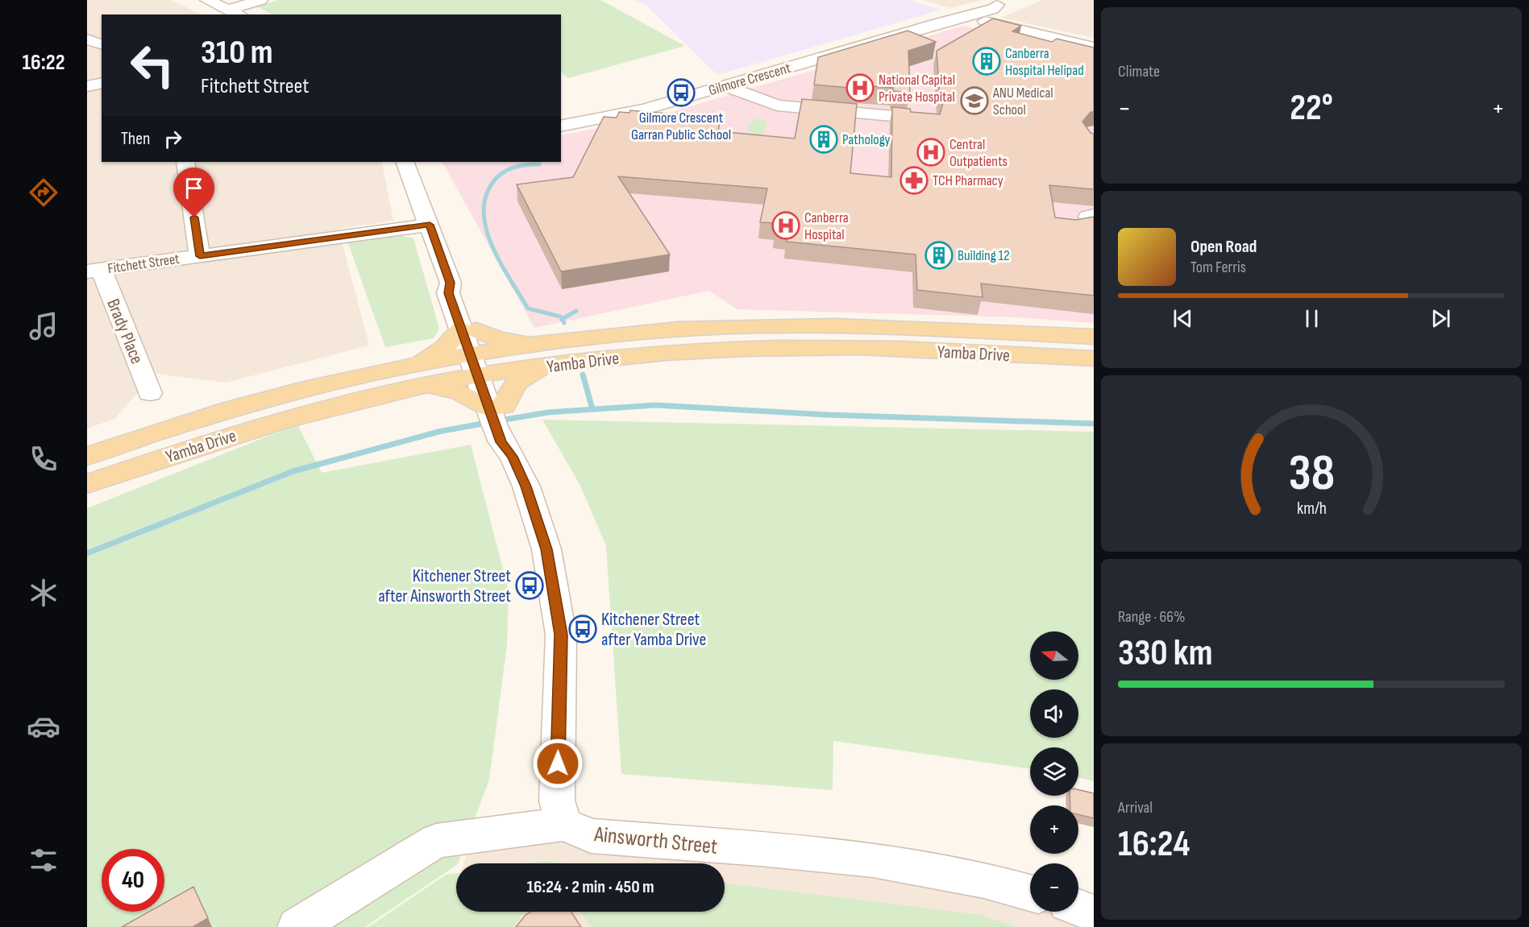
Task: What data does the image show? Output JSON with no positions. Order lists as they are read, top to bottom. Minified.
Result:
{"streets":{"main road":["Yamba Drive"],"street":["Gilmore Crescent","Fitchett Street","Brady Place","Ainsworth Street"]},"crossings":[["Fitchett Street","Brady Place"]],"places":{"building":["Canberra Hospital Helipad","Pathology","Building 12"],"hospital":["National Capital Private Hospital","Central Outpatients","Canberra Hospital"],"bus stop":["Gilmore Crescent Garran Public School","Kitchener Street after Ainsworth Street","Kitchener Street after Yamba Drive"],"school or university":["ANU Medical School"],"pharmacy":["TCH Pharmacy"]},"north":"left","page":{"tabs":"16:22","tile":["Climate",["Range · 66%","330 km"],["Arrival","16:24"]],"turn":["310 m","Fitchett Street"],"heat":["−","22°","+"],"then":"Then","song":["Open Road","Tom Ferris"],"map_buttons":["+","−"],"limit":"40","trip":"16:24 · 2 min · 450 m","gauge":["38","km/h"]}}
